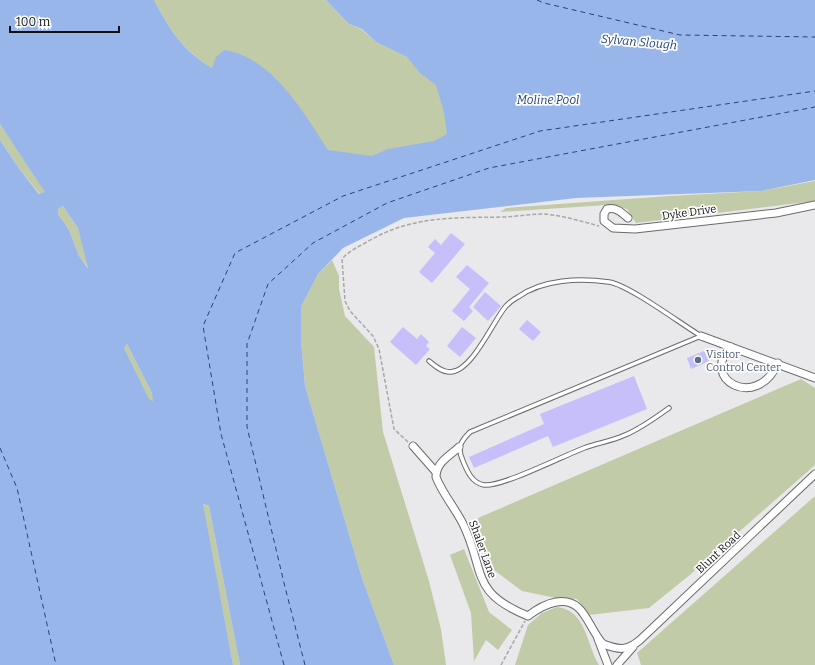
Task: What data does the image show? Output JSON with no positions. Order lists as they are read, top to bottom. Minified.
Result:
{"streets":{"street":["Dyke Drive","Shaler Lane","Blunt Road"]},"water":["Sylvan Slough","Moline Pool"],"places":["Visitor Control Center"],"scale_bar":"100 m"}
